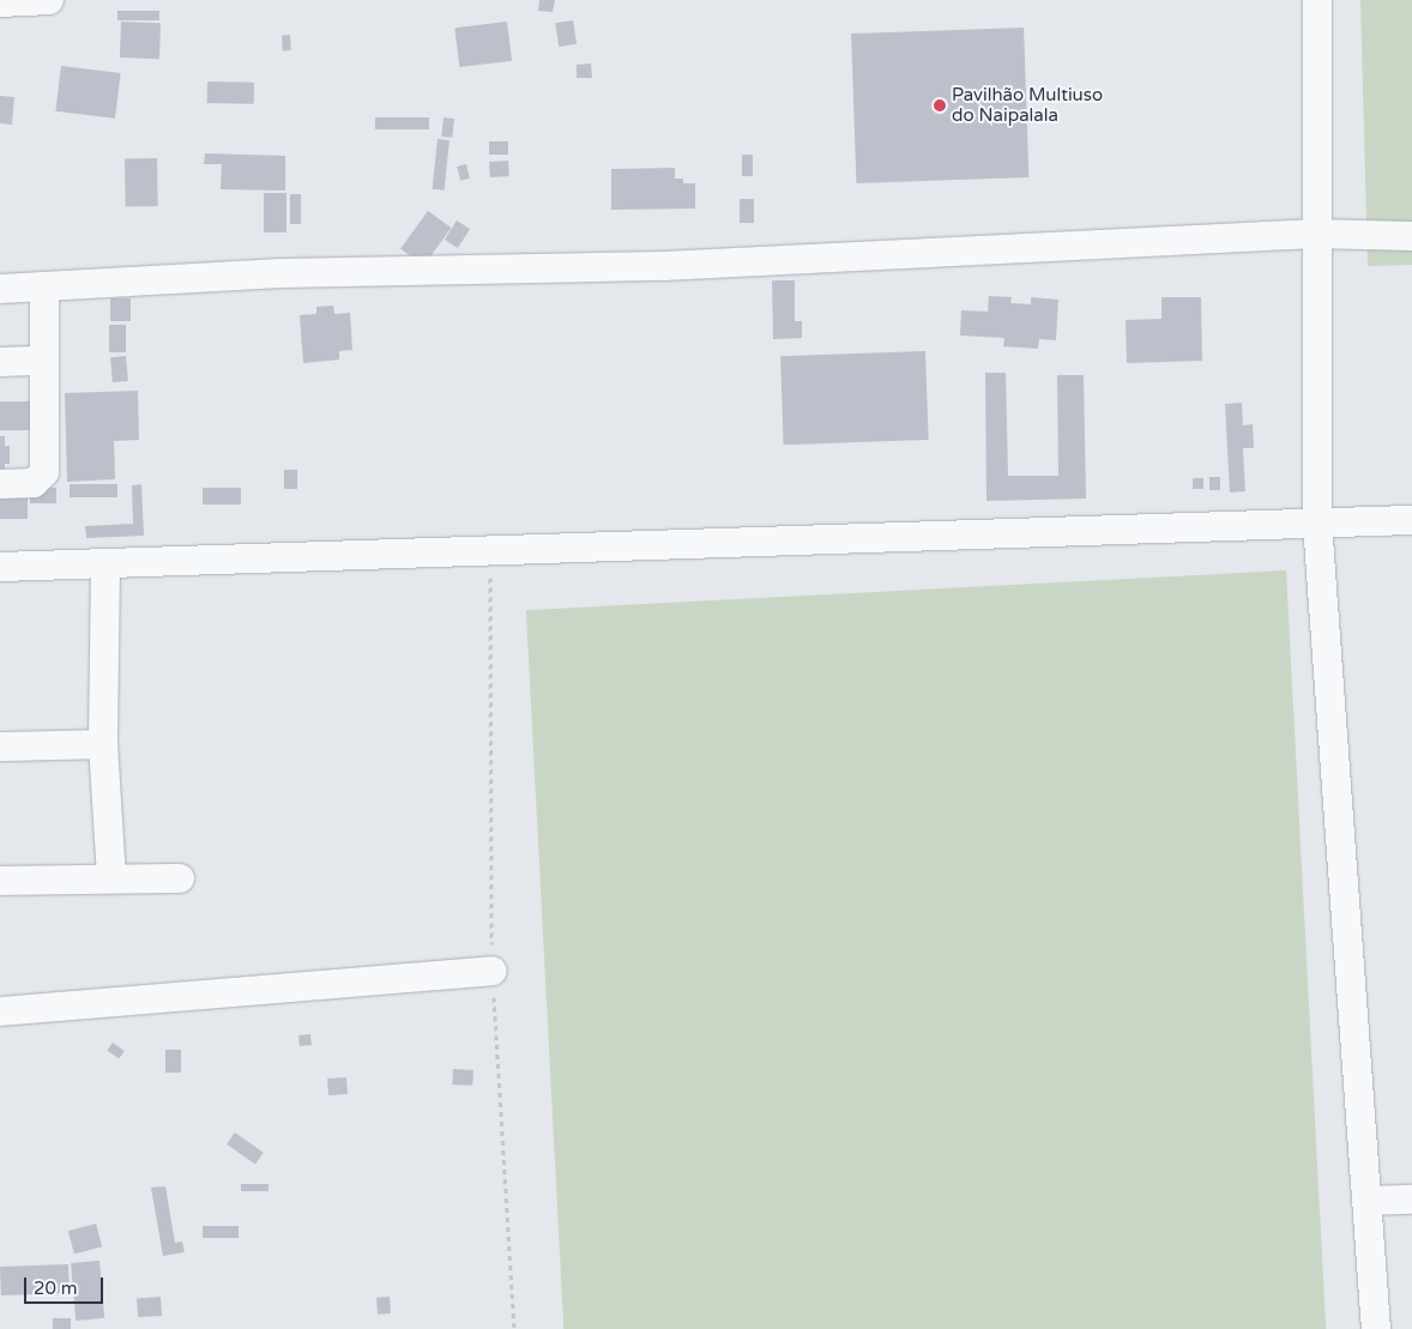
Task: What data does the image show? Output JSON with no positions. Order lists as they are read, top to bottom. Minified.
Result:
{"places":["Pavilhão Multiuso do Naipalala"],"scale_bar":"20 m"}
